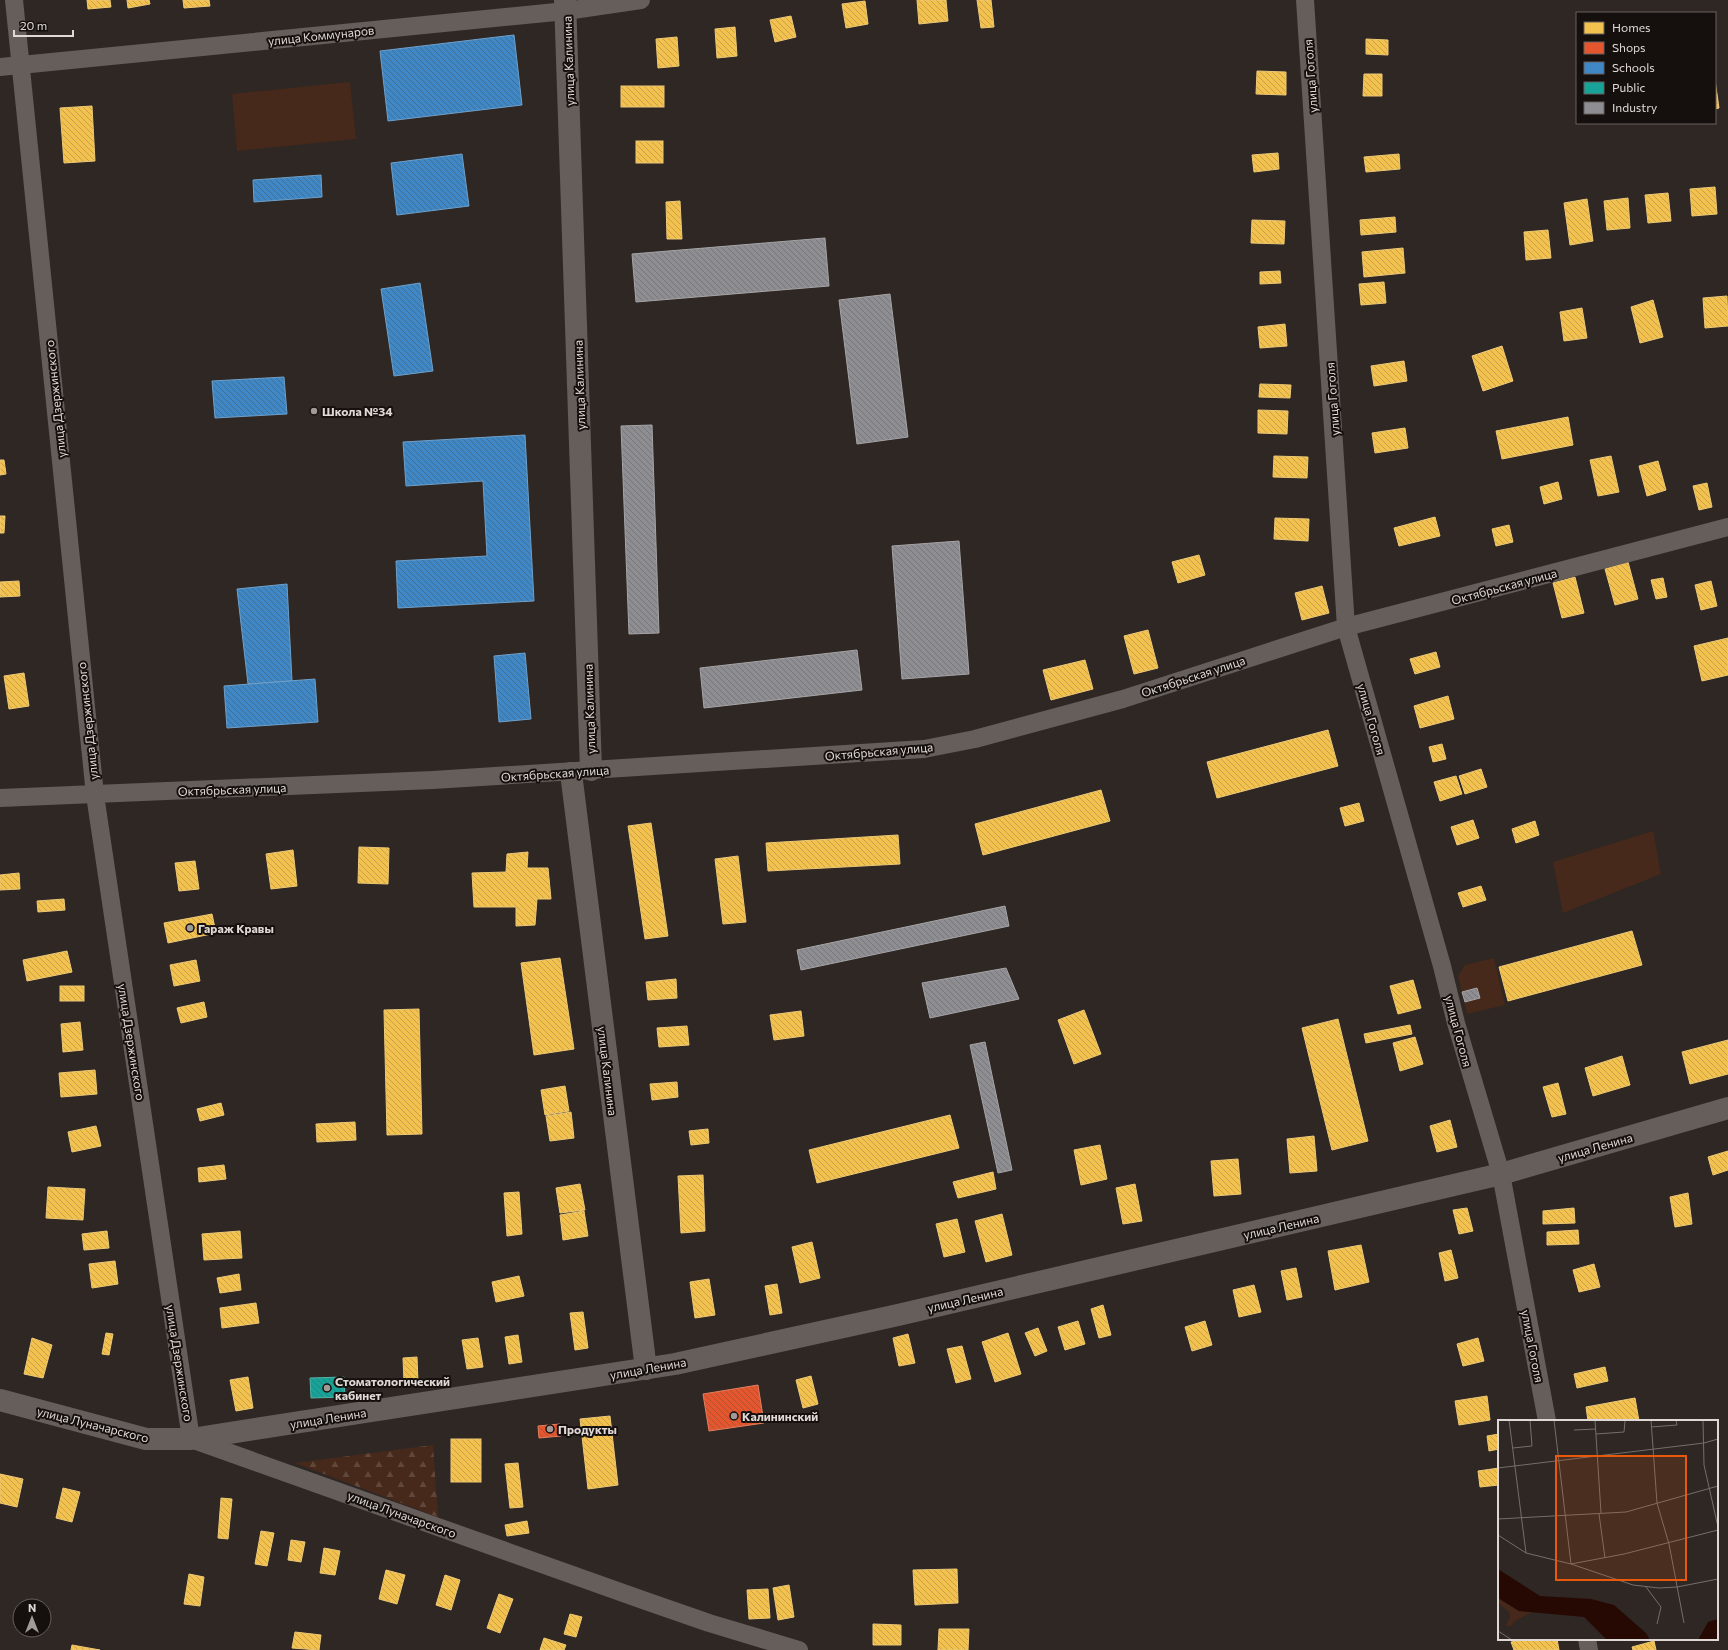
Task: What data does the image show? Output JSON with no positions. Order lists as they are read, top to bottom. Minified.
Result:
{"streets":{"street":["улица Коммунаров","улица Калинина","улица Гоголя","улица Дзержинского","Октябрьская улица","улица Ленина","улица Луначарского"]},"crossings":[["улица Коммунаров","улица Калинина"],["улица Коммунаров","улица Дзержинского"],["улица Калинина","Октябрьская улица"],["улица Калинина","улица Ленина"],["улица Гоголя","Октябрьская улица"],["улица Гоголя","улица Ленина"],["улица Дзержинского","Октябрьская улица"],["улица Дзержинского","улица Ленина"],["улица Дзержинского","улица Луначарского"],["улица Ленина","улица Луначарского"]],"places":["Школа №34","Гараж Кравы","Стоматологический кабинет","Калининский","Продукты"],"legend":["Homes","Shops","Schools","Public","Industry"],"scale_bar":"20 m","north":"top"}
